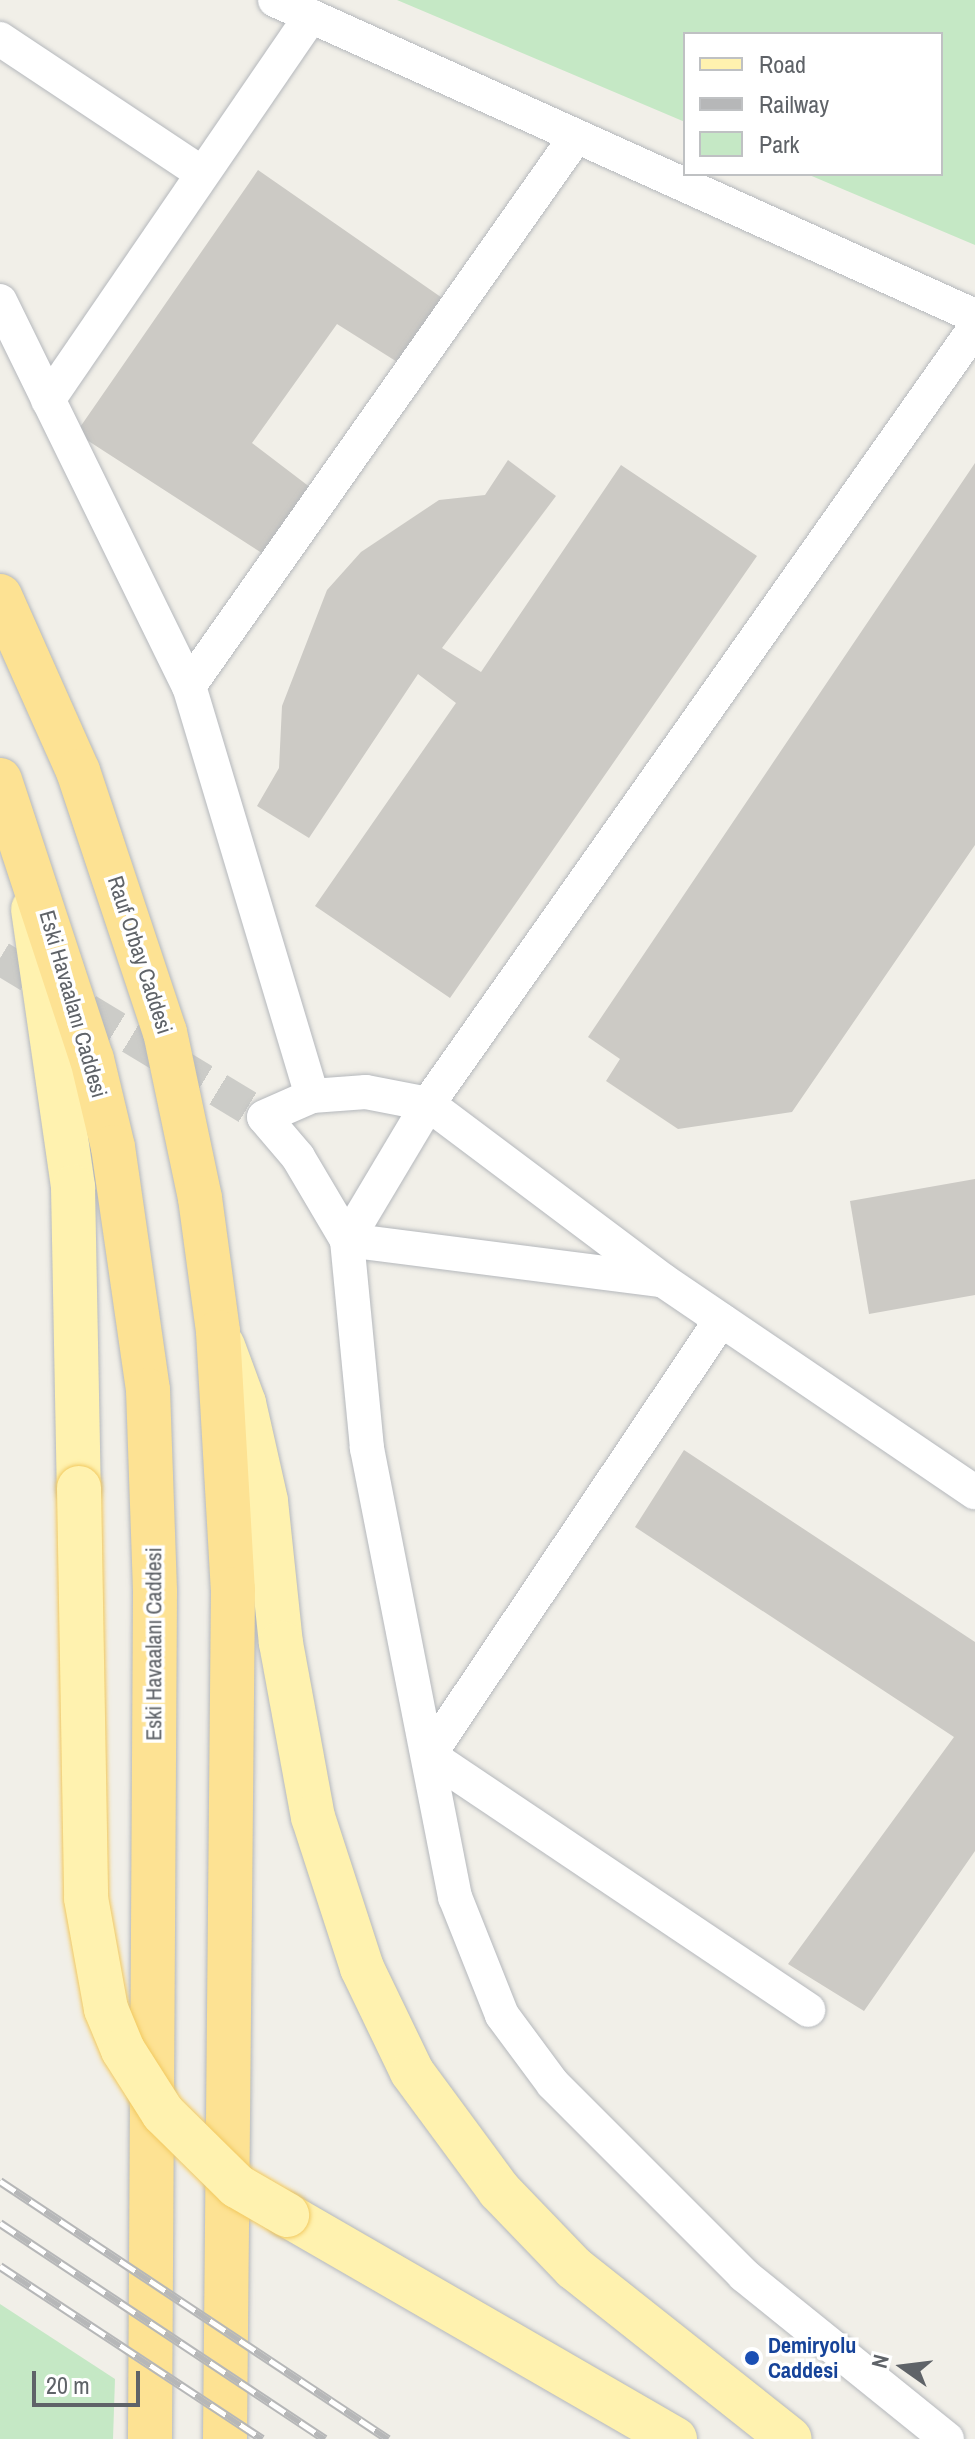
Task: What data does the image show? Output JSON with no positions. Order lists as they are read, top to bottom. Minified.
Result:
{"streets":{"highway":["Rauf Orbay Caddesi","Eski Havaalanı Caddesi"]},"places":["Demiryolu Caddesi"],"legend":["Road","Railway","Park"],"scale_bar":"20 m","north":"left"}
